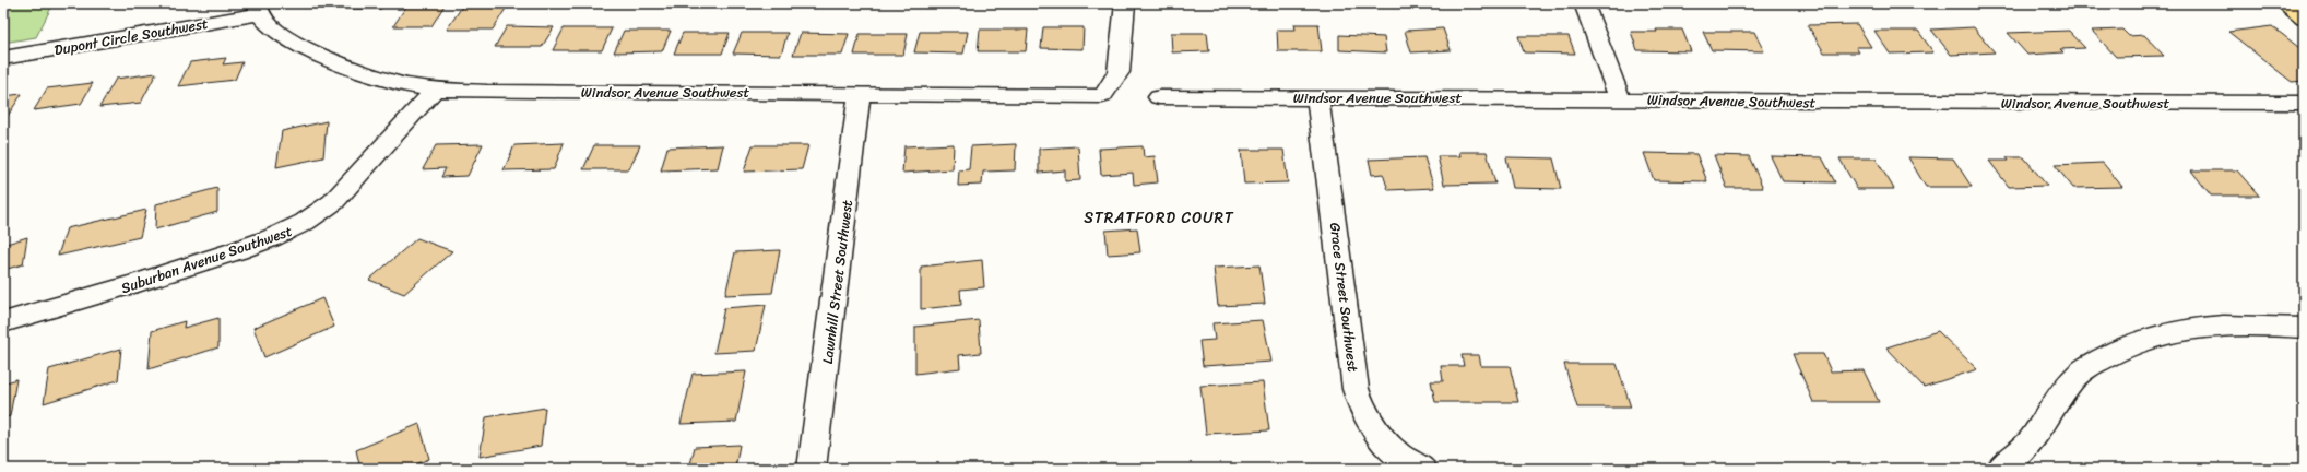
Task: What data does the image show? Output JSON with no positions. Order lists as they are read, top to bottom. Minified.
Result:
{"streets":{"street":["Dupont Circle Southwest","Windsor Avenue Southwest","Suburban Avenue Southwest","Lawnhill Street Southwest","Grace Street Southwest"]},"crossings":[["Dupont Circle Southwest","Windsor Avenue Southwest"],["Windsor Avenue Southwest","Suburban Avenue Southwest"],["Windsor Avenue Southwest","Lawnhill Street Southwest"],["Windsor Avenue Southwest","Grace Street Southwest"]],"districts":["STRATFORD COURT"]}
